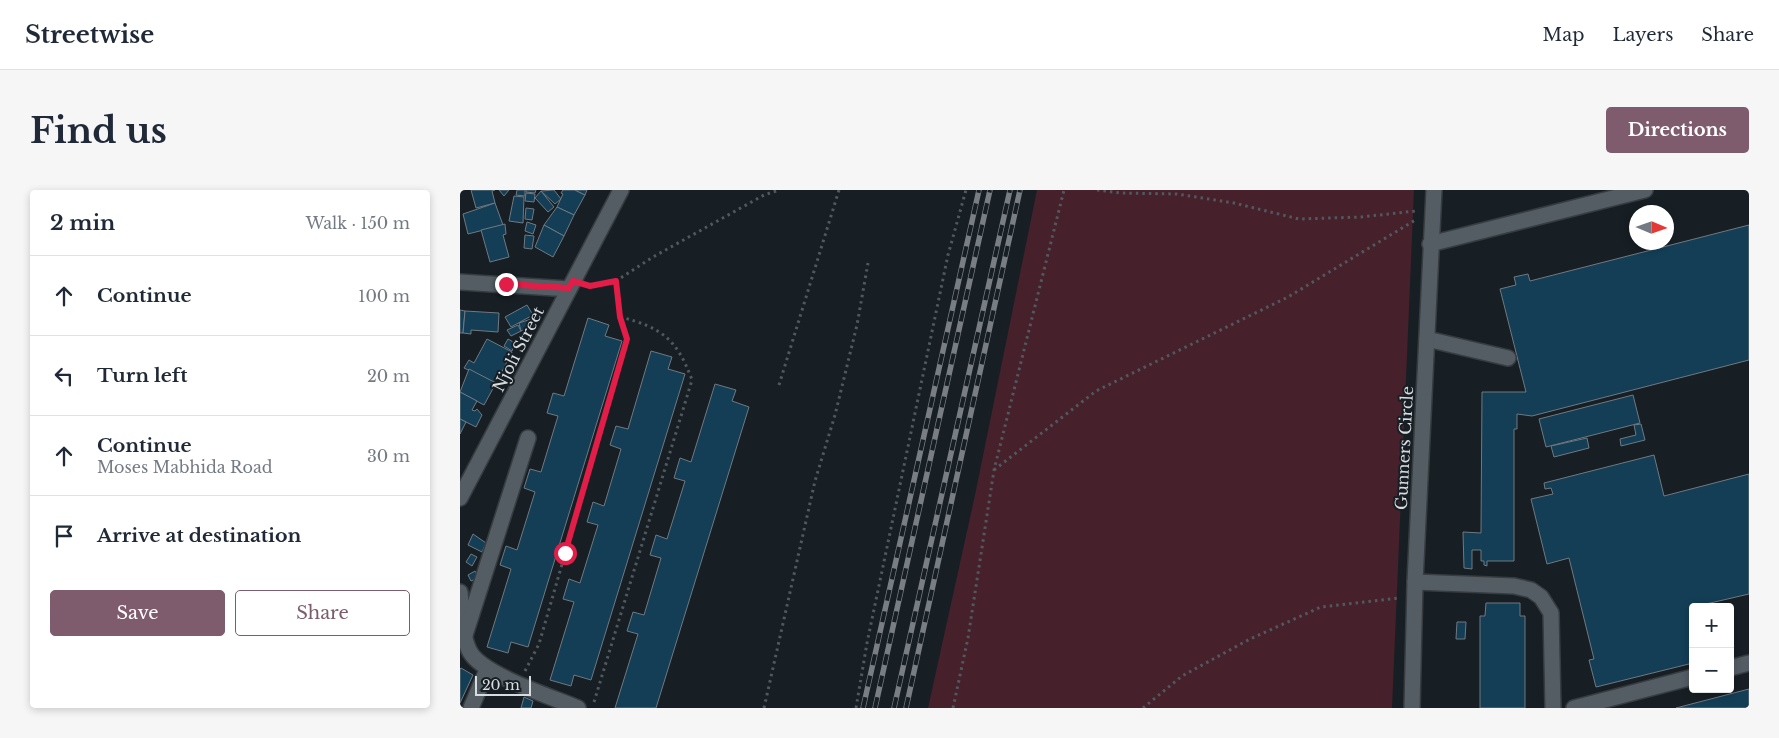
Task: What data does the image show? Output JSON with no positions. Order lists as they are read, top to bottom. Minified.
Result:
{"streets":{"street":["Njoli Street","Gunners Circle"]},"scale_bar":"20 m","north":"right","page":{"header":"Streetwise","nav":["Map","Layers","Share"],"buttons":["Directions",["Save","Share"]],"title":"Find us","heading":["2 min","Walk · 150 m"],"list":[["Continue","100 m"],["Turn left","20 m"],["Continue","Moses Mabhida Road","30 m"],"Arrive at destination"],"map_buttons":["+","−"],"scale":"20 m"}}
